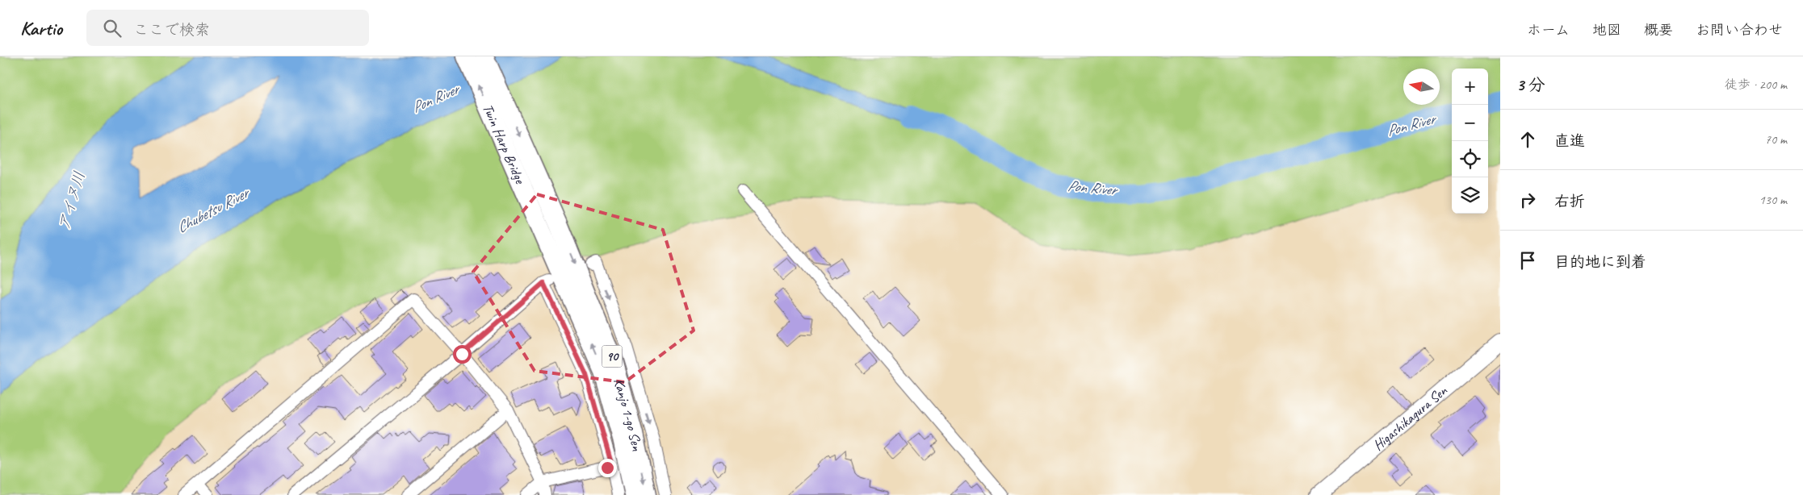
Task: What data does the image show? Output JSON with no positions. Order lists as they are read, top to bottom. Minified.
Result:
{"streets":{"main road":["Twin Harp Bridge","90","Kanjo 1-go Sen","Higashikagura Sen"]},"crossings":[["Twin Harp Bridge","Kanjo 1-go Sen"]],"water":["Pon River","アイヌ川","Chubetsu River"],"north":"left","page":{"header":"Kartio","search":"ここで検索","nav":["ホーム","地図","概要","お問い合わせ"],"heading":["3 分","徒歩 · 200 m"],"map_buttons":["+","−"],"list":[["直進","70 m"],["右折","130 m"],"目的地に到着"]}}
